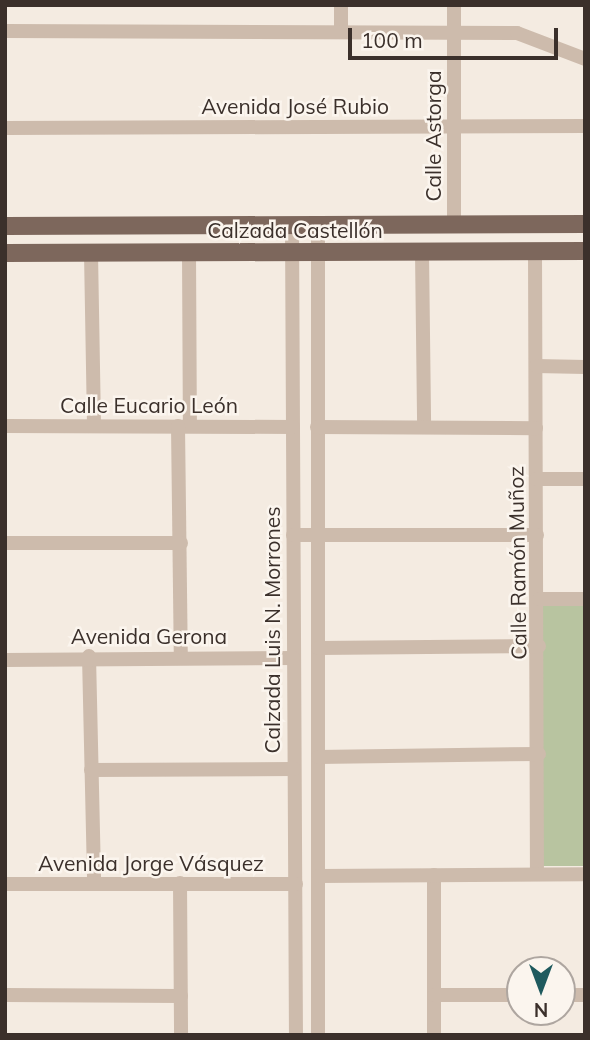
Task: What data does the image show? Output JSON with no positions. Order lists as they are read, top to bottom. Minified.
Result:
{"streets":{"main road":["Calzada Castellón"],"street":["Avenida José Rubio","Calle Astorga","Calle Eucario León","Calle Ramón Muñoz","Calzada Luis N. Morrones","Avenida Gerona","Avenida Jorge Vásquez"]},"crossings":[["Avenida José Rubio","Calle Astorga"],["Calle Astorga","Calzada Castellón"],["Calzada Castellón","Calle Ramón Muñoz"],["Calzada Castellón","Calzada Luis N. Morrones"],["Calle Eucario León","Calzada Luis N. Morrones"],["Calzada Luis N. Morrones","Avenida Gerona"],["Calzada Luis N. Morrones","Avenida Jorge Vásquez"]],"scale_bar":"100 m","north":"bottom"}
